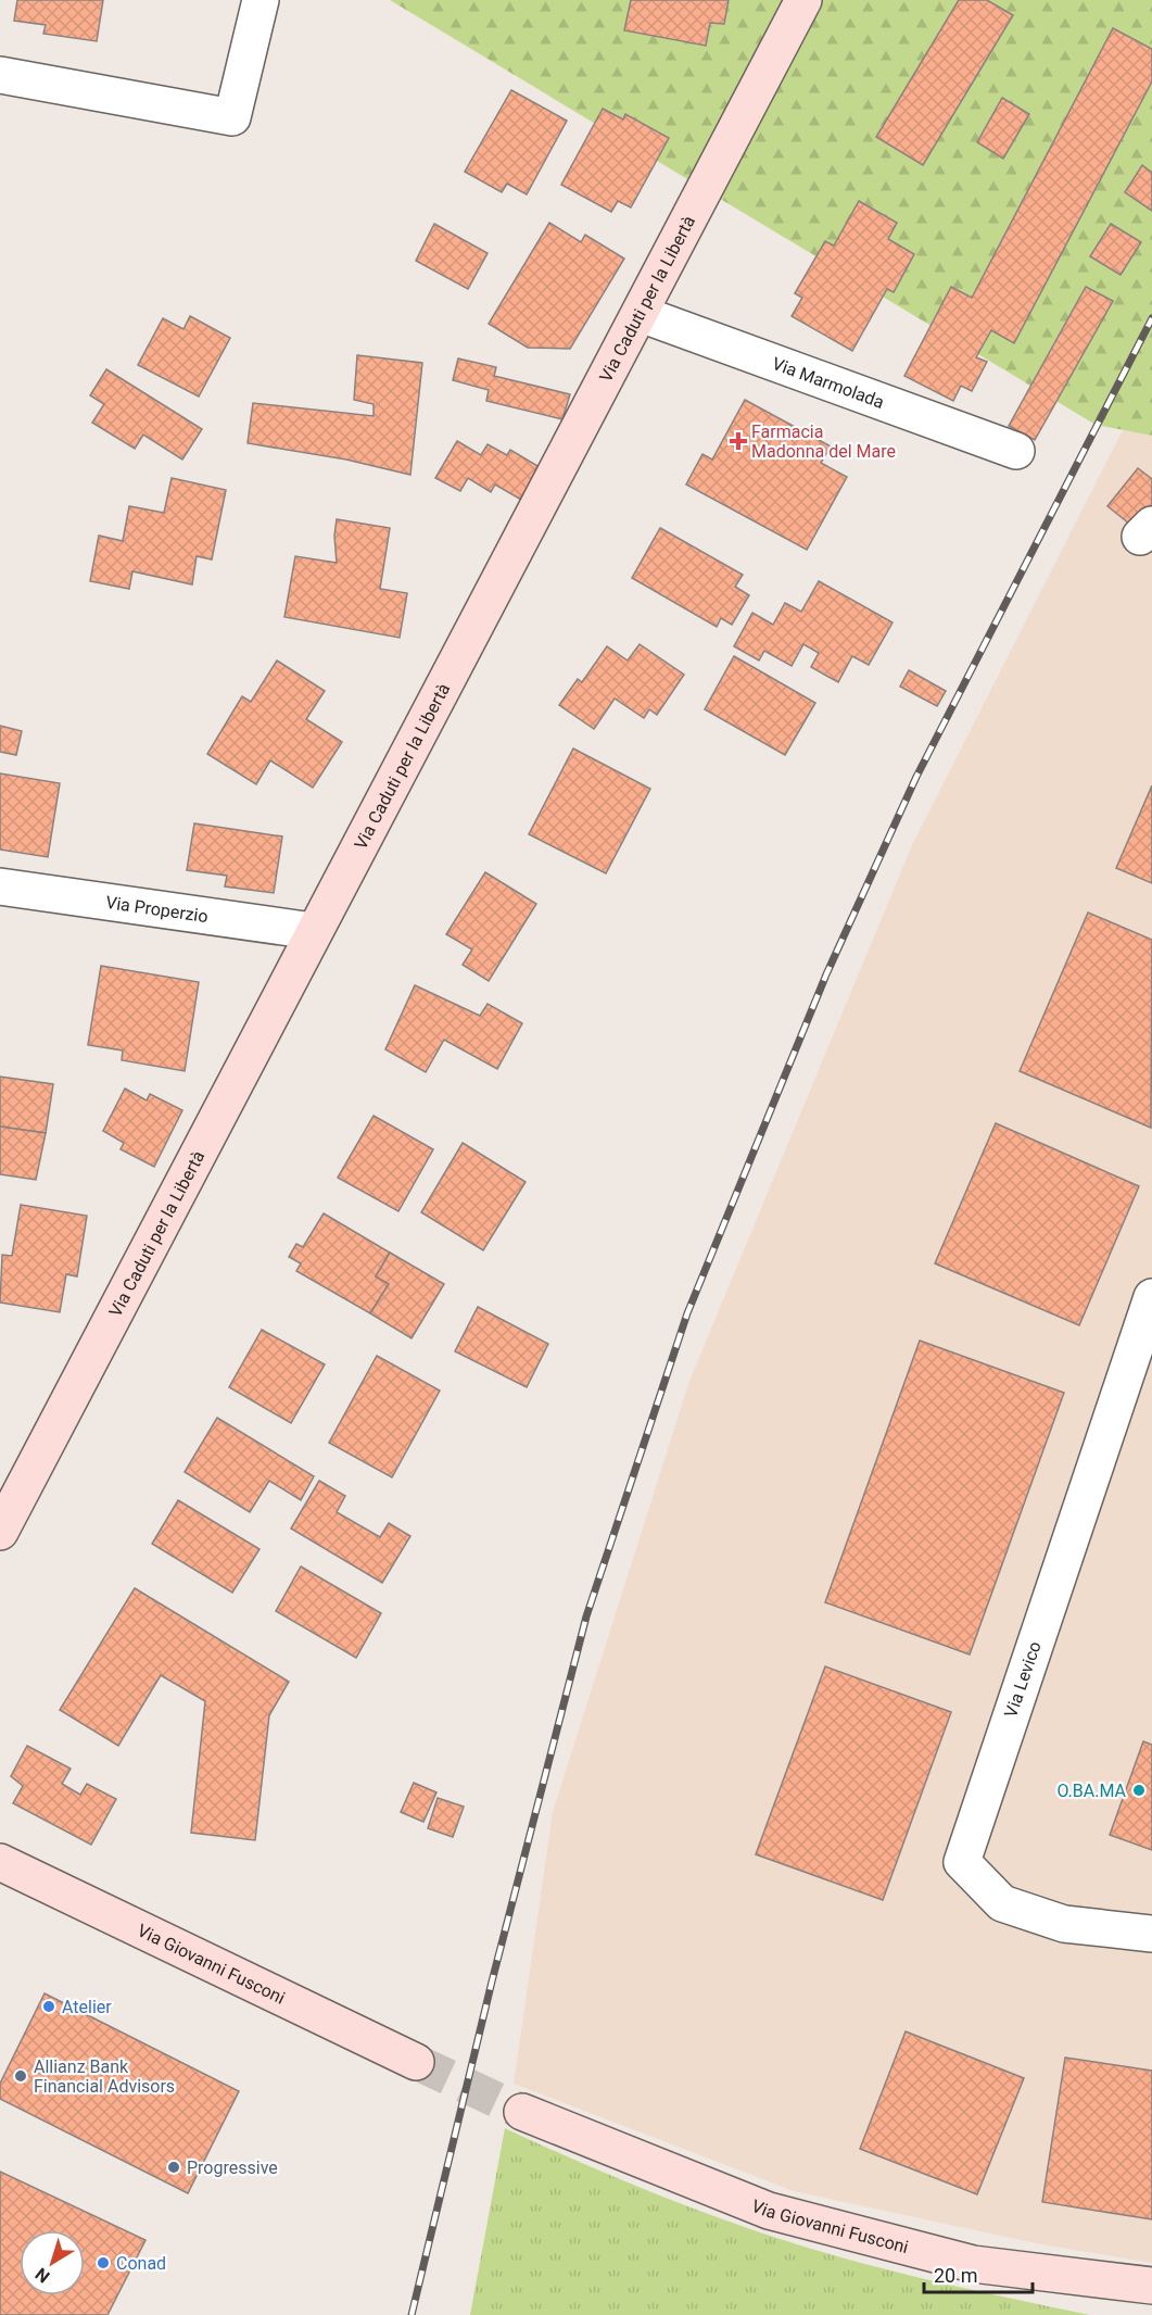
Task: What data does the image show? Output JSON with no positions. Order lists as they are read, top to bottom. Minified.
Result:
{"streets":{"street":["Via Caduti per la Libertà","Via Marmolada","Via Properzio","Via Levico","Via Giovanni Fusconi"]},"crossings":[["Via Caduti per la Libertà","Via Marmolada"],["Via Caduti per la Libertà","Via Properzio"]],"places":{"health":["Farmacia Madonna del Mare"],"other":["O.BA.MA","Atelier","Allianz Bank Financial Advisors","Progressive","Conad"]},"scale_bar":"20 m","north":"bottom left"}
